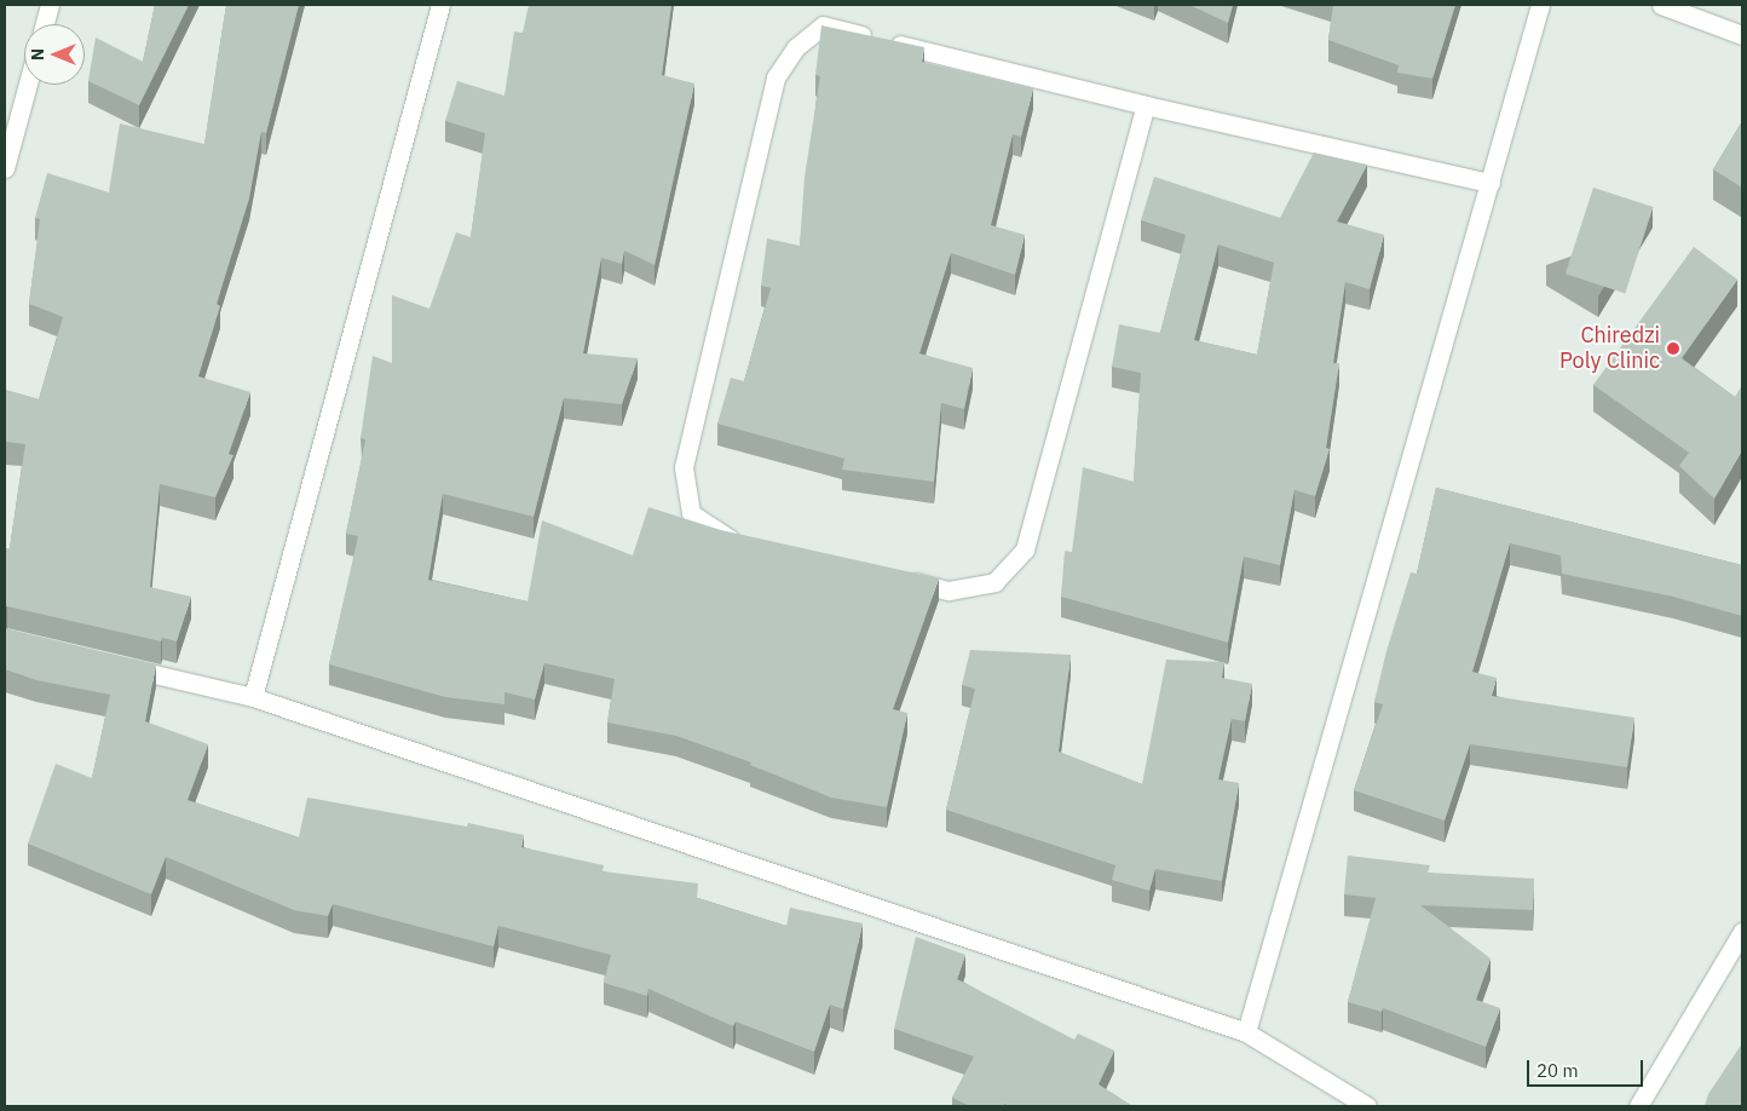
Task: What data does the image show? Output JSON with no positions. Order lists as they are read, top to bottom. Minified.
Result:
{"places":["Chiredzi Poly Clinic"],"scale_bar":"20 m","north":"left"}
